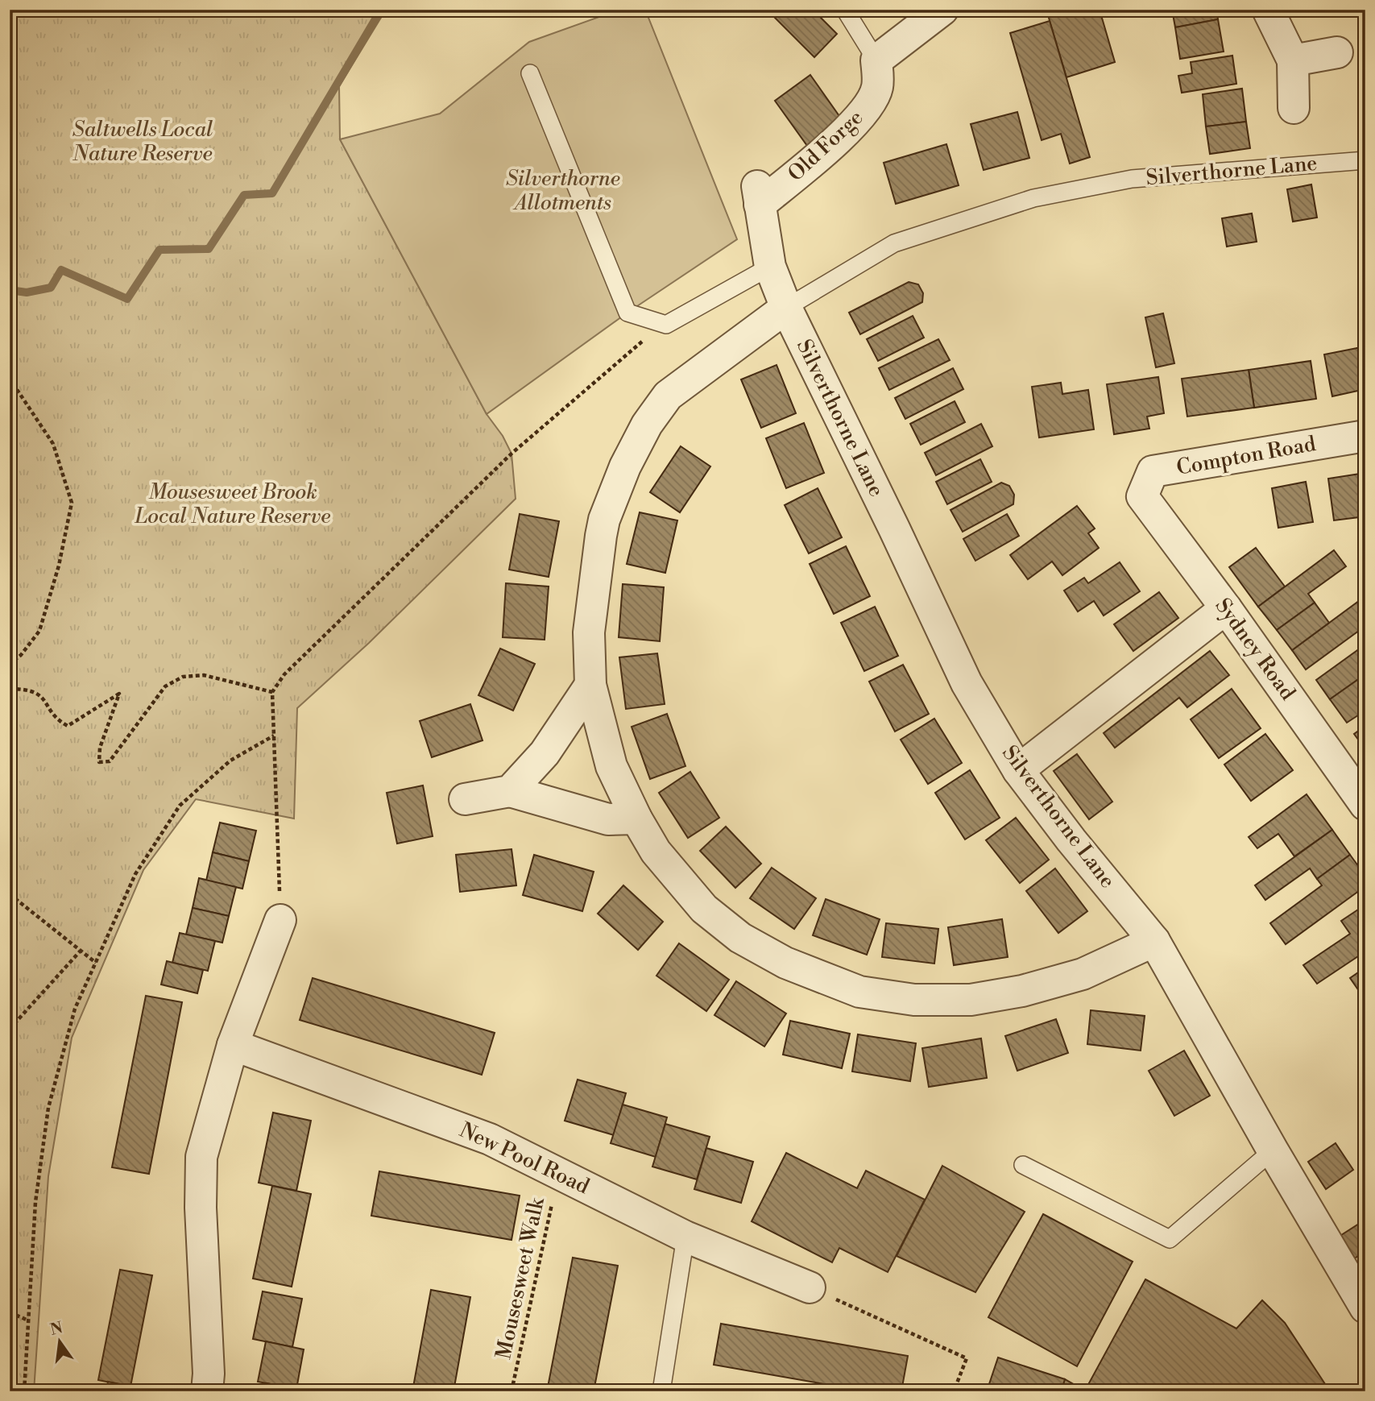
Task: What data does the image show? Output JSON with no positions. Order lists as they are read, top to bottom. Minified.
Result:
{"streets":{"street":["Old Forge","Silverthorne Lane","Compton Road","Sydney Road","New Pool Road"],"path":["Mousesweet Walk"]},"crossings":[["Old Forge","Silverthorne Lane"],["Compton Road","Sydney Road"],["New Pool Road","Mousesweet Walk"]],"parks":["Saltwells Local Nature Reserve","Silverthorne Allotments","Mousesweet Brook Local Nature Reserve"],"north":"top"}
